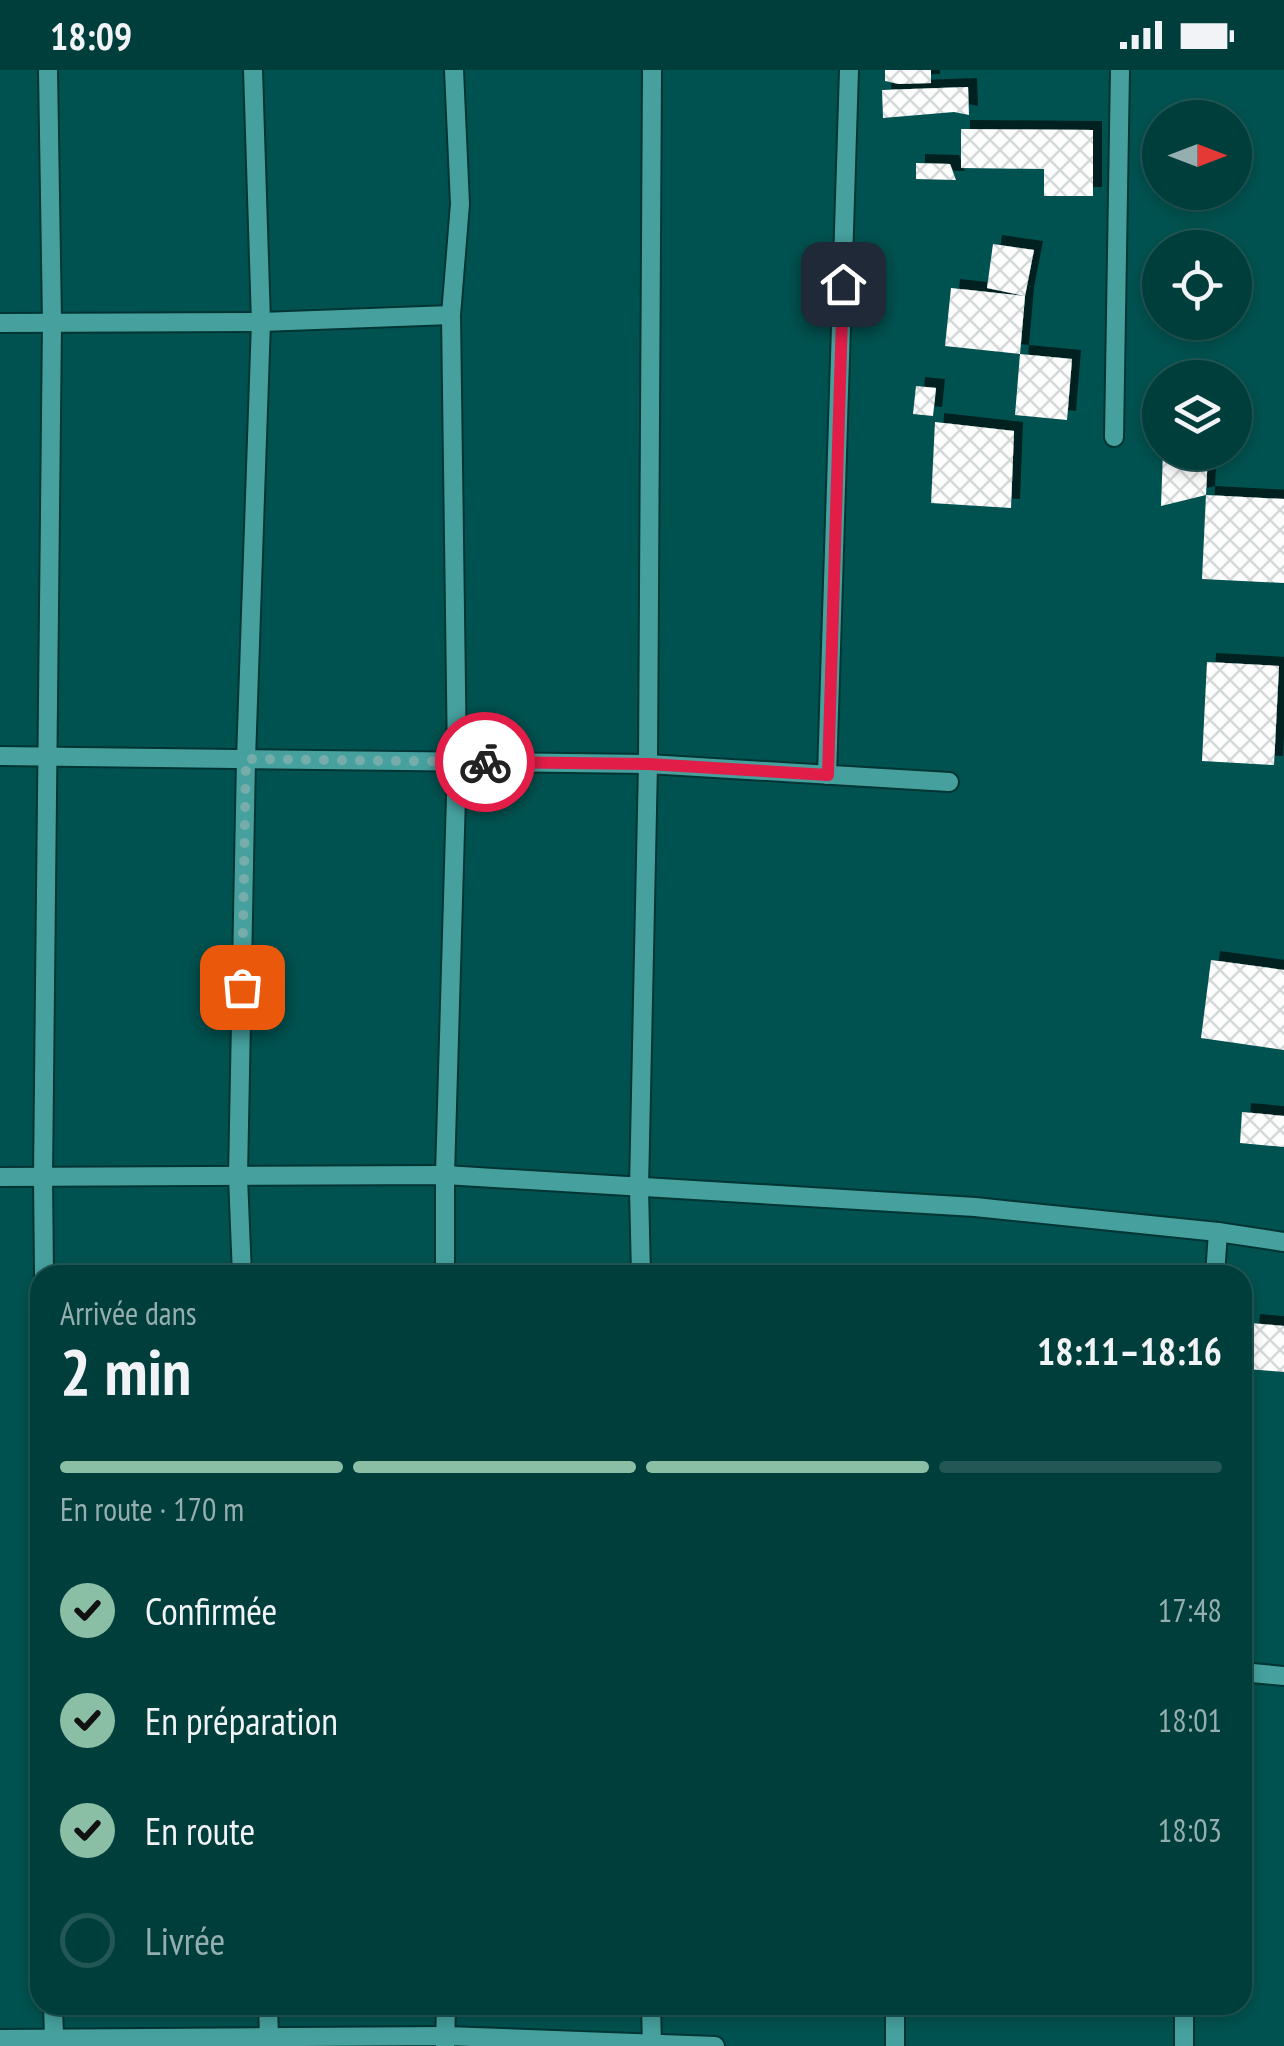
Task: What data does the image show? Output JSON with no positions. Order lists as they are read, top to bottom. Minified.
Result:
{"north":"right","page":{"status":"18:09","heading":["2 min","Arrivée dans","18:11–18:16"],"bar":"En route · 170 m","list":[["Confirmée","17:48"],["En préparation","18:01"],["En route","18:03"],"Livrée"]}}
